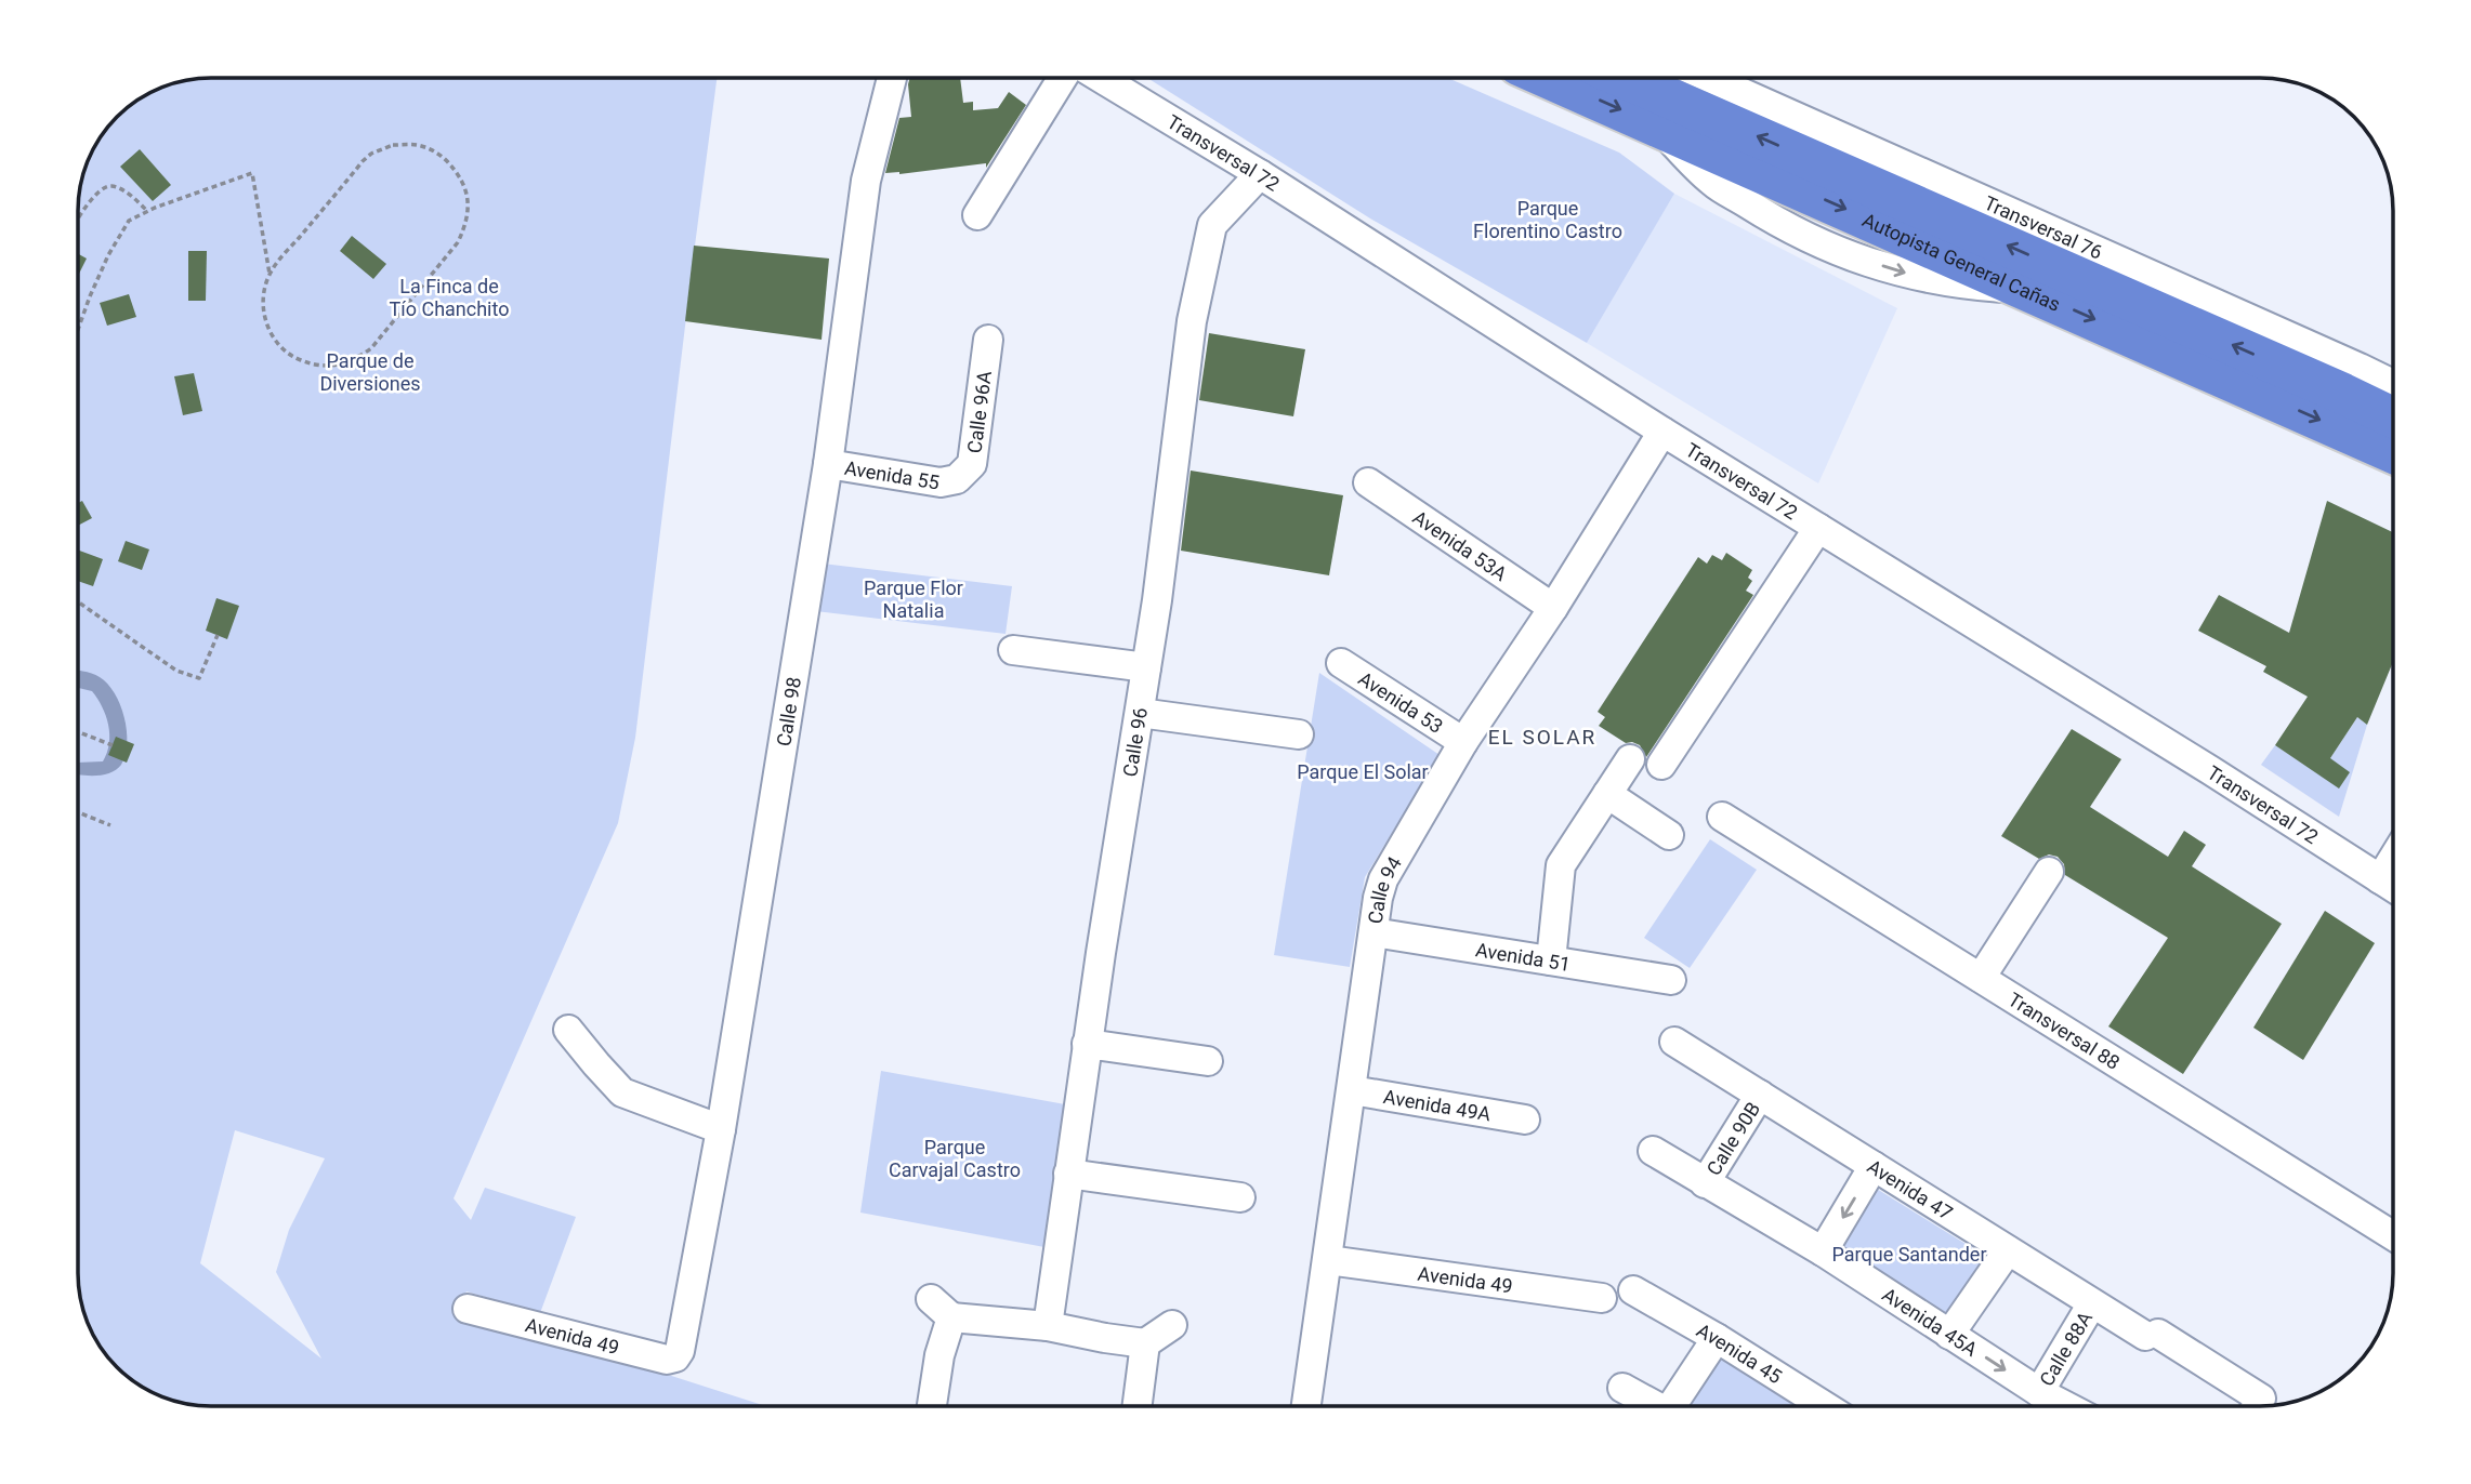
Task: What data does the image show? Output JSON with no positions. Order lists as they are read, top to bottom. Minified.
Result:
{"streets":{"highway":["Autopista General Cañas"],"street":["Transversal 72","Transversal 76","Calle 96A","Avenida 55","Avenida 53A","Avenida 53","Calle 98","Calle 96","Calle 94","Avenida 51","Transversal 88","Avenida 49A","Calle 90B","Avenida 47","Avenida 49","Avenida 45A","Calle 88A","Avenida 45"]},"crossings":[["Transversal 72","Calle 96"],["Transversal 72","Calle 94"],["Calle 96A","Avenida 55"],["Avenida 55","Calle 98"],["Avenida 53A","Calle 94"],["Avenida 53","Calle 94"],["Calle 98","Avenida 49"],["Calle 94","Avenida 51"],["Calle 94","Avenida 49A"],["Calle 94","Avenida 49"],["Calle 90B","Avenida 47"],["Calle 90B","Avenida 45A"],["Avenida 47","Calle 88A"],["Avenida 45A","Calle 88A"]],"districts":["EL SOLAR"],"parks":["Parque Florentino Castro","La Finca de Tío Chanchito","Parque de Diversiones","Parque Flor Natalia","Parque El Solar","Parque Carvajal Castro","Parque Santander"]}
